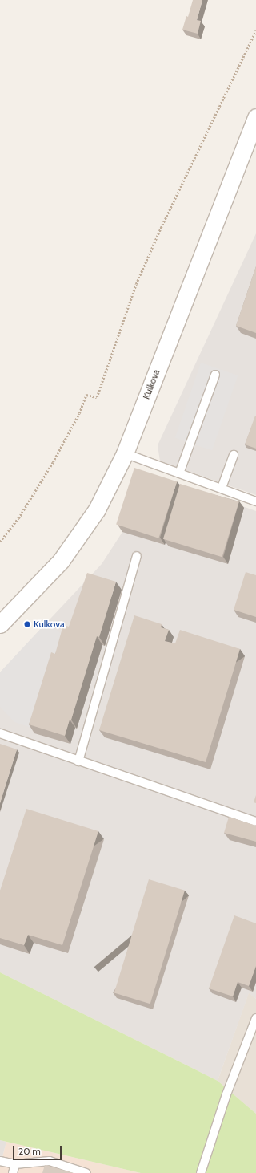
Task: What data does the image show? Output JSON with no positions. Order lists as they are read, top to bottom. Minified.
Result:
{"streets":{"street":["Kulkova"]},"places":["Kulkova"],"scale_bar":"20 m"}
